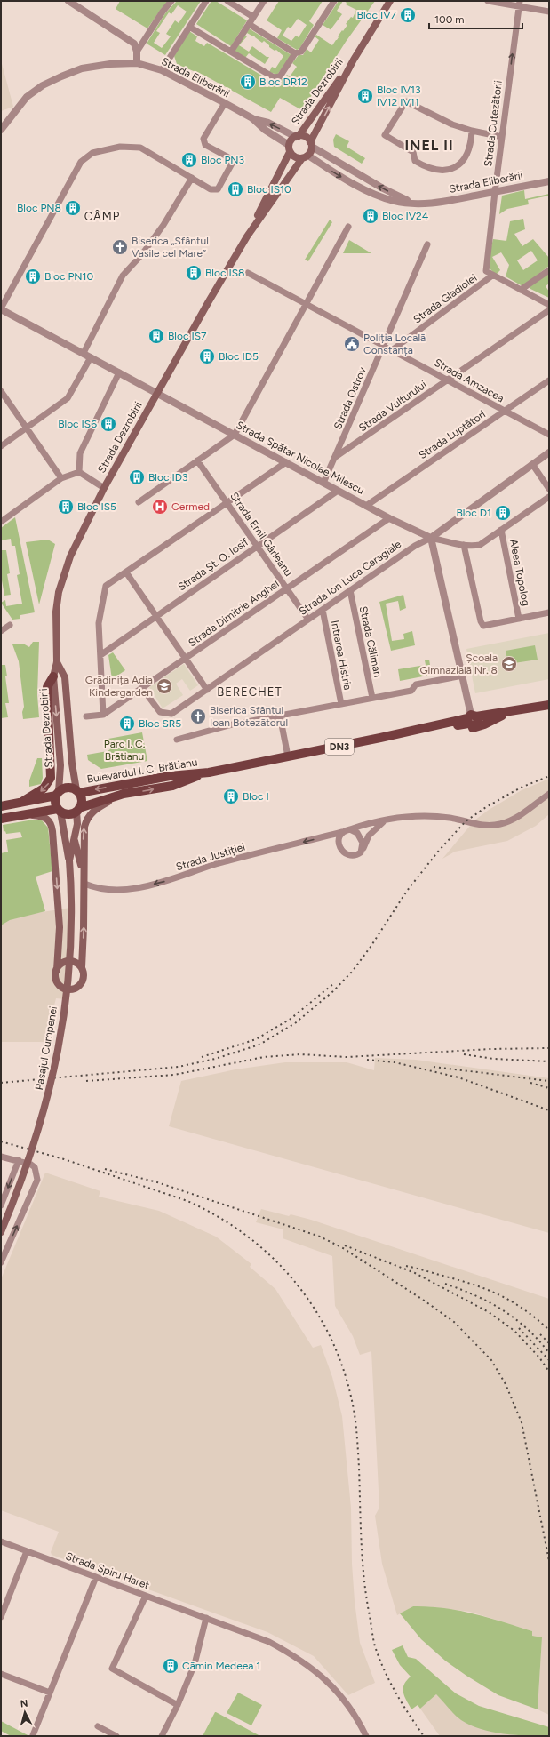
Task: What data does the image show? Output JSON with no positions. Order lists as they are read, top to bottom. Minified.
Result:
{"streets":{"main road":["Strada Dezrobirii","DN3","Bulevardul I. C. Brătianu","Pasajul Cumpenei"],"street":["Strada Eliberării","Strada Cutezătorii","Strada Gladiolei","Strada Amzacea","Strada Ostrov","Strada Vulturului","Strada Luptători","Strada Spătar Nicolae Milescu","Strada Emil Gârleanu","Strada Șt. O. Iosif","Aleea Topolog","Strada Ion Luca Caragiale","Strada Dimitrie Anghel","Strada Căliman","Intrarea Histria","Strada Justiției","Strada Spiru Haret"]},"crossings":[["Strada Eliberării","Strada Dezrobirii"],["Strada Eliberării","Strada Cutezătorii"],["Strada Eliberării","Strada Spătar Nicolae Milescu"],["Strada Dezrobirii","Strada Spătar Nicolae Milescu"],["Strada Dezrobirii","DN3"],["Strada Dezrobirii","Bulevardul I. C. Brătianu"],["Strada Cutezătorii","Strada Gladiolei"],["Strada Gladiolei","Strada Amzacea"],["Strada Amzacea","Strada Ostrov"],["Strada Amzacea","Strada Vulturului"],["Strada Amzacea","Strada Luptători"],["Strada Ostrov","Strada Vulturului"],["Strada Ostrov","Strada Spătar Nicolae Milescu"],["Strada Luptători","Strada Spătar Nicolae Milescu"],["Strada Spătar Nicolae Milescu","Strada Șt. O. Iosif"],["Strada Spătar Nicolae Milescu","Aleea Topolog"],["Strada Spătar Nicolae Milescu","Strada Ion Luca Caragiale"],["Strada Spătar Nicolae Milescu","Strada Dimitrie Anghel"],["Strada Emil Gârleanu","Strada Șt. O. Iosif"],["Strada Emil Gârleanu","Strada Ion Luca Caragiale"],["Strada Emil Gârleanu","Strada Dimitrie Anghel"],["Aleea Topolog","Strada Ion Luca Caragiale"],["Strada Ion Luca Caragiale","Strada Dimitrie Anghel"],["Strada Ion Luca Caragiale","Strada Căliman"],["Strada Ion Luca Caragiale","Intrarea Histria"],["DN3","Bulevardul I. C. Brătianu"]],"one_way":["Strada Cutezătorii","Strada Justiției"],"districts":["INEL II","CÂMP","BERECHET"],"parks":["Parc I. C. Brătianu"],"places":{"building":["Bloc IV7","Bloc DR12","Bloc IV13 IV12 IV11","Bloc PN3","Bloc IS10","Bloc PN8","Bloc IV24","Bloc IS8","Bloc PN10","Bloc IS7","Bloc ID5","Bloc IS6","Bloc ID3","Bloc IS5","Bloc D1","Bloc SR5","Bloc I","Cămin Medeea 1"],"church":["Biserica „Sfântul Vasile cel Mare”","Biserica Sfântul Ioan Botezătorul"],"public building":["Poliția Locală Constanța"],"hospital":["Cermed"],"school or university":["Școala Gimnazială Nr. 8","Grădinița Adia Kindergarden"]},"scale_bar":"100 m","north":"top"}
